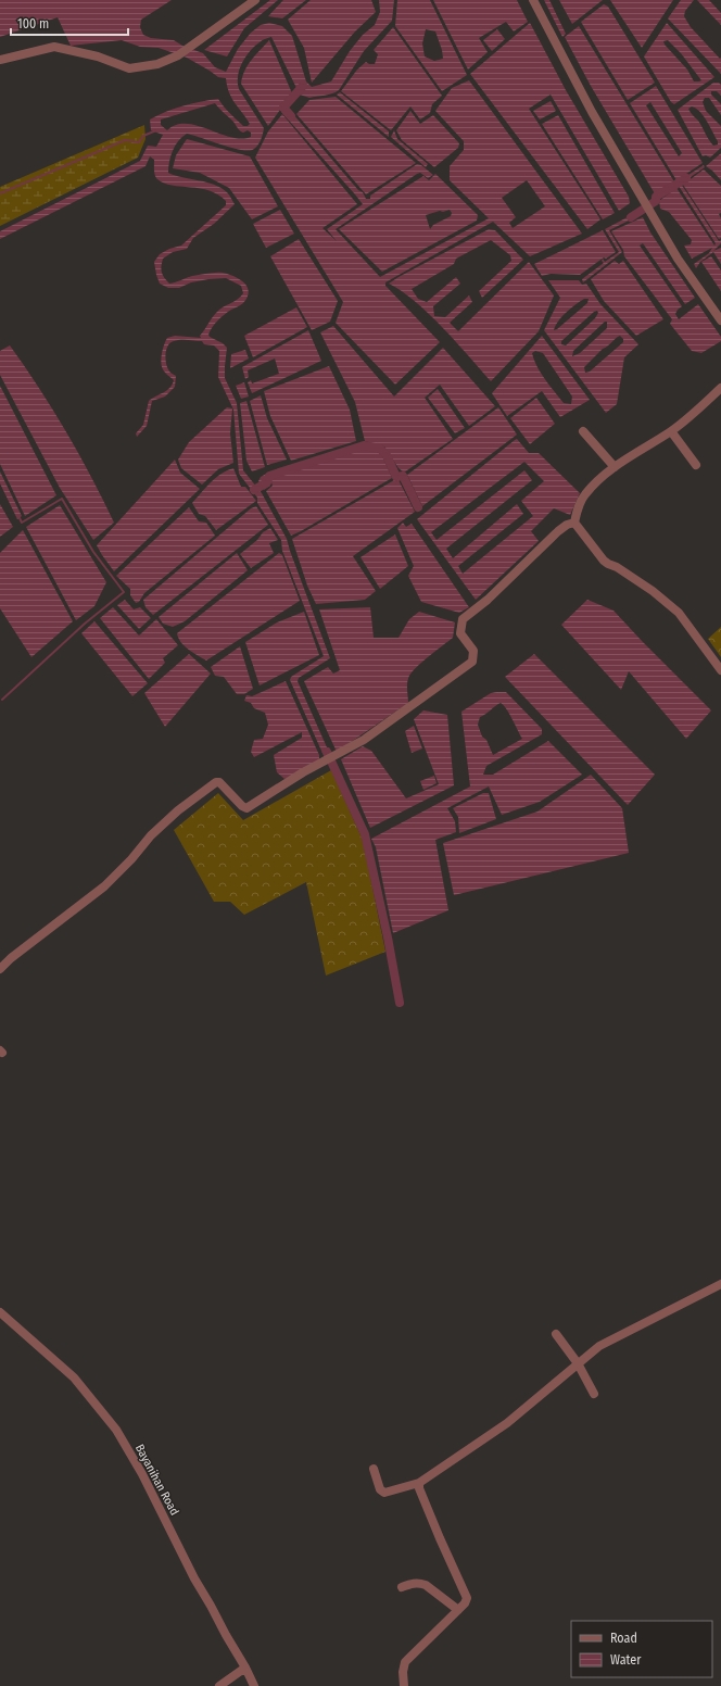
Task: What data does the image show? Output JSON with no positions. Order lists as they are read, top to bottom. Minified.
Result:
{"streets":{"street":["Bayanihan Road"]},"legend":["Road","Water"],"scale_bar":"100 m"}
